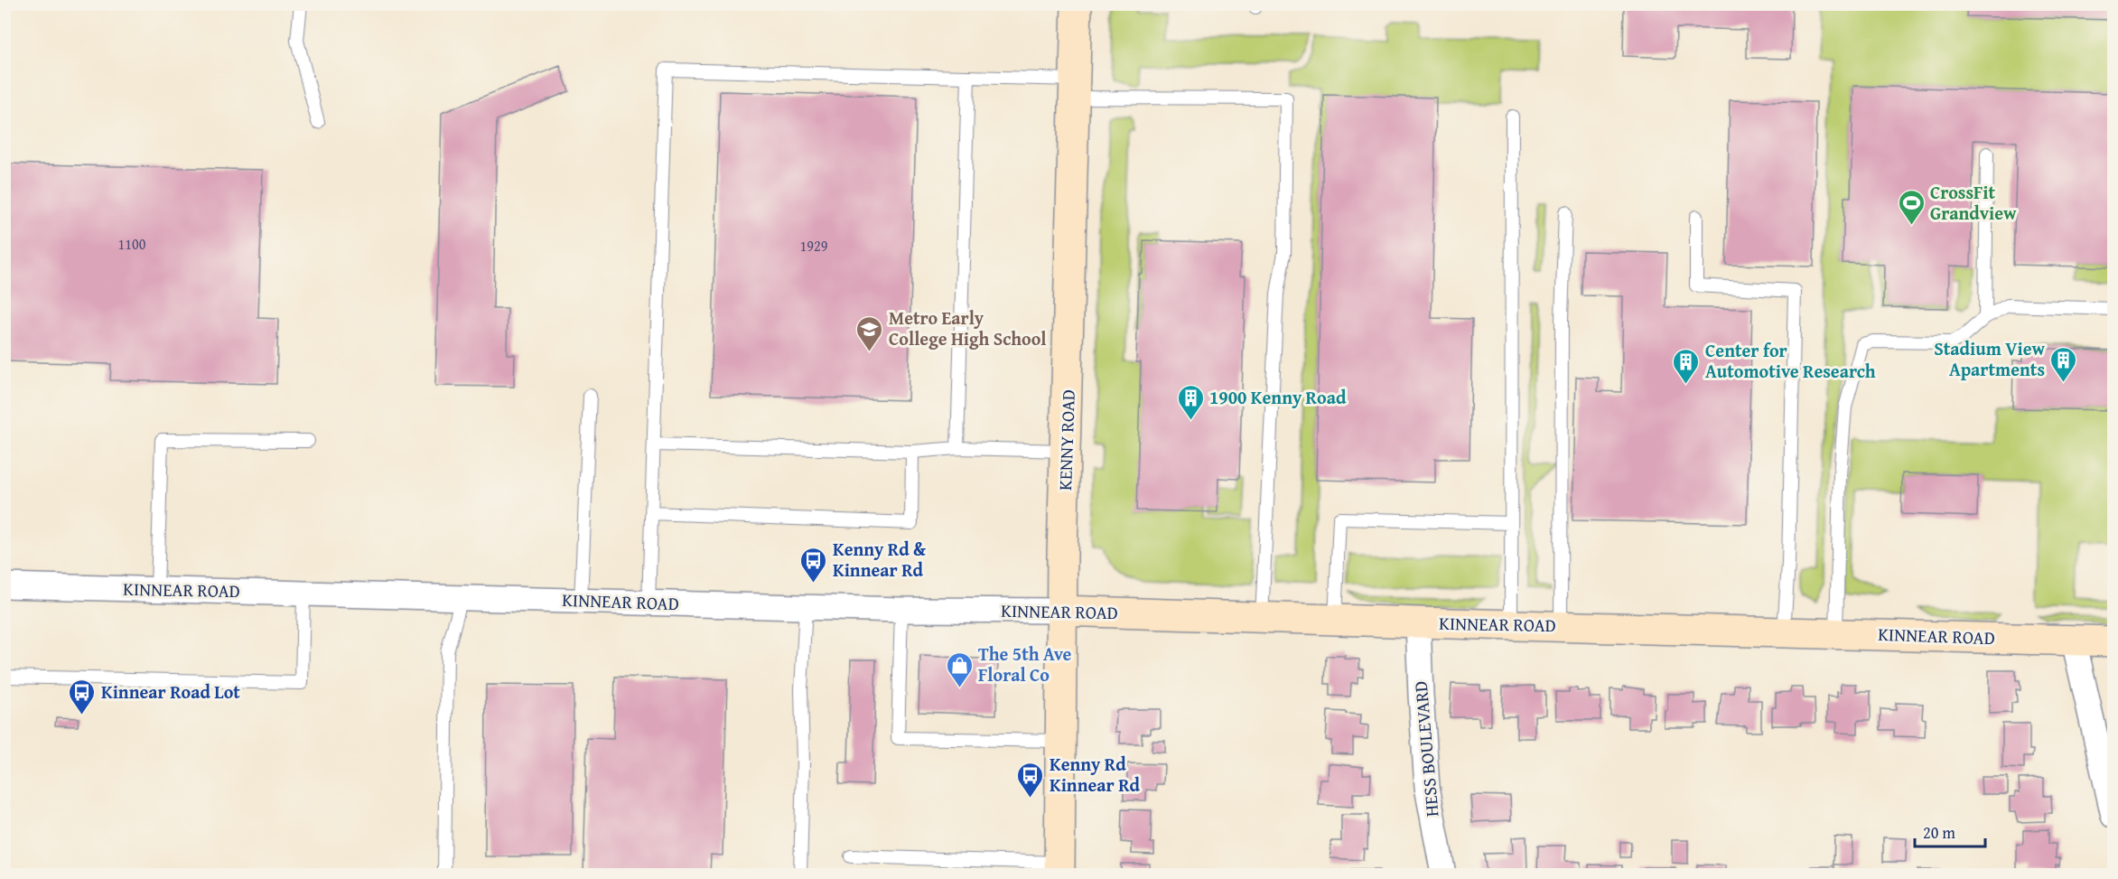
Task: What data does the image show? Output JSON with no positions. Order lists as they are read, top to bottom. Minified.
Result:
{"streets":{"street":["KENNY ROAD","KINNEAR ROAD","HESS BOULEVARD"]},"crossings":[["KENNY ROAD","KINNEAR ROAD"],["KINNEAR ROAD","HESS BOULEVARD"]],"places":{"sports":["CrossFit Grandview"],"school or university":["Metro Early College High School"],"building":["Stadium View Apartments","Center for Automotive Research","1900 Kenny Road"],"bus stop":["Kenny Rd & Kinnear Rd","Kinnear Road Lot","Kenny Rd Kinnear Rd"],"shop":["The 5th Ave Floral Co"]},"house_numbers":["1100","1929"],"scale_bar":"20 m"}
